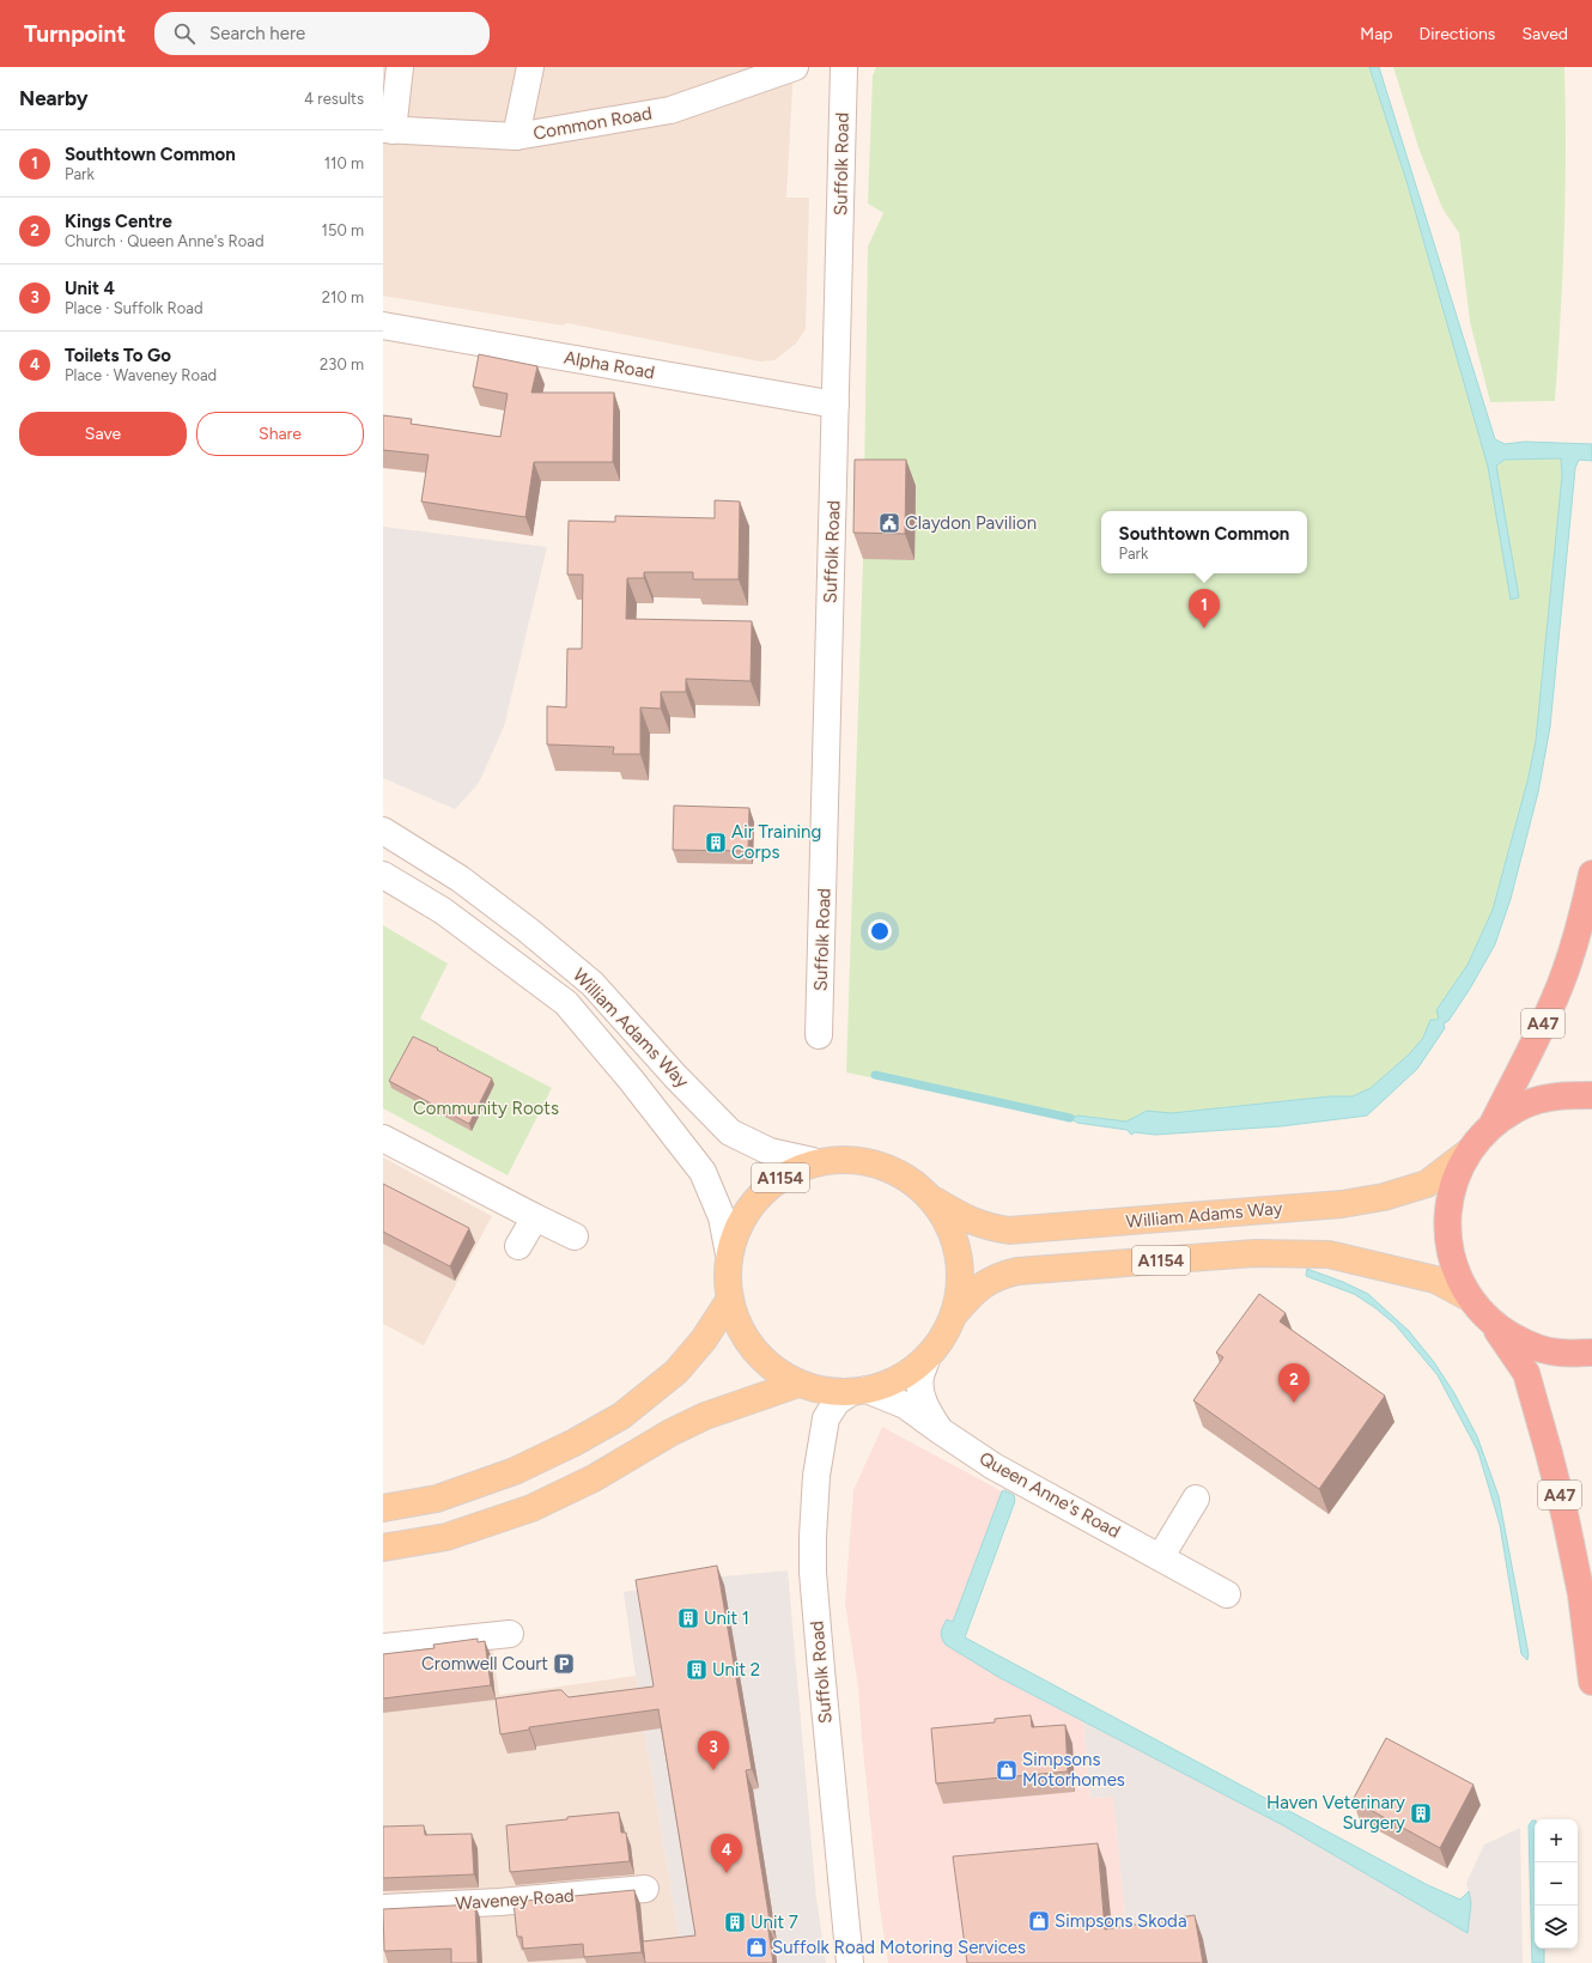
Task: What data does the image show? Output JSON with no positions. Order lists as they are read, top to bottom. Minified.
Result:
{"streets":{"highway":["A47"],"main road":["William Adams Way","A1154"],"street":["Common Road","Suffolk Road","Alpha Road","Queen Anne's Road","Waveney Road"]},"crossings":[["Suffolk Road","Alpha Road"],["Suffolk Road","A1154"],["Suffolk Road","Queen Anne's Road"],["William Adams Way","A1154"],["A1154","Queen Anne's Road"]],"parks":["Community Roots"],"places":{"public building":["Claydon Pavilion"],"building":["Air Training Corps","Unit 1","Unit 2","Haven Veterinary Surgery","Unit 7"],"parking":["Cromwell Court"],"shop":["Simpsons Motorhomes","Simpsons Skoda","Suffolk Road Motoring Services"]},"page":{"header":"Turnpoint","search":"Search here","nav":["Map","Directions","Saved"],"heading":["Nearby","4 results"],"list":[{"mark":"1","name":"Southtown Common","note":"Park","value":"110 m"},{"mark":"2","name":"Kings Centre","note":"Church · Queen Anne's Road","value":"150 m"},{"mark":"3","name":"Unit 4","note":"Place · Suffolk Road","value":"210 m"},{"mark":"4","name":"Toilets To Go","note":"Place · Waveney Road","value":"230 m"}],"buttons":["Save","Share"],"popup":["Southtown Common","Park"],"pins":["1","2","3","4"],"map_buttons":["+","−"]}}
